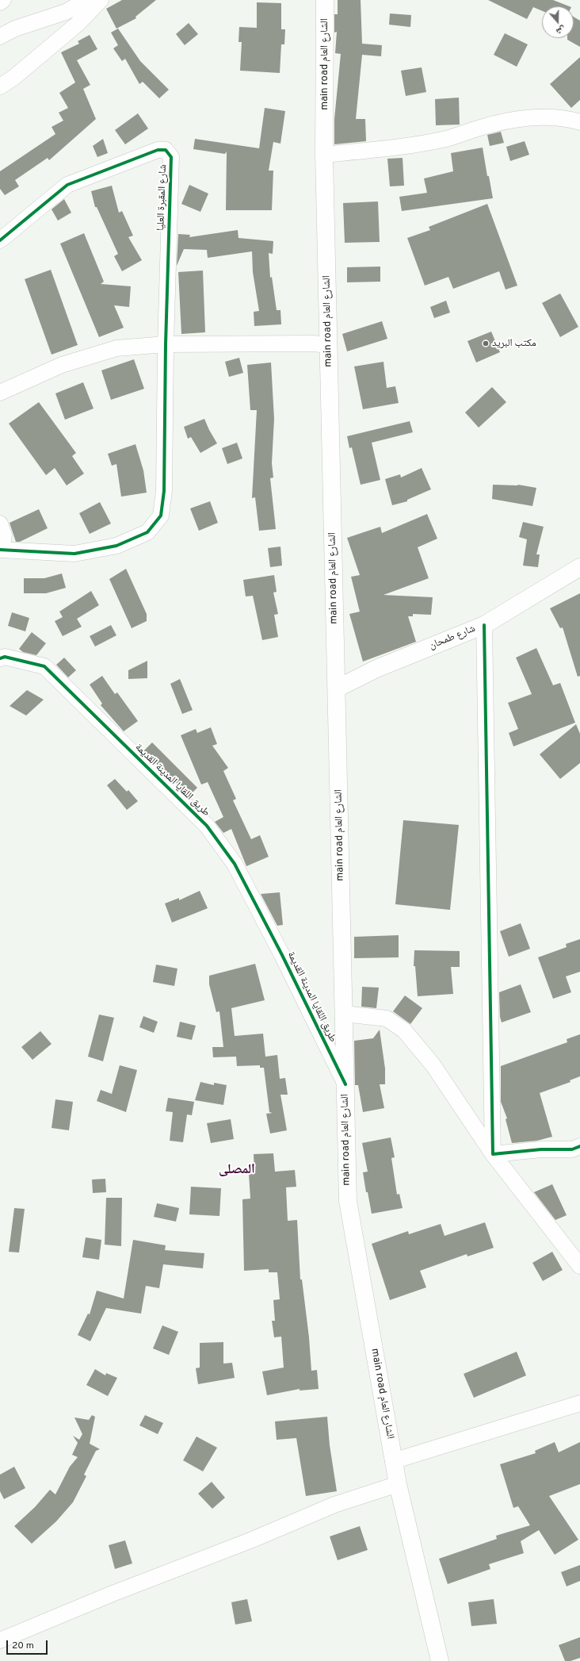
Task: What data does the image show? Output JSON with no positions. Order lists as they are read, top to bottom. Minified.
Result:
{"streets":{"main road":["main road الشارع العام","شارع طمحان"],"street":["شارع المقبرة العليا","طريق اللقايا المدينة القديمة"]},"crossings":[["main road الشارع العام","شارع طمحان"],["main road الشارع العام","طريق اللقايا المدينة القديمة"]],"districts":["المصلى"],"places":["مكتب البريد"],"scale_bar":"20 m","north":"bottom"}
